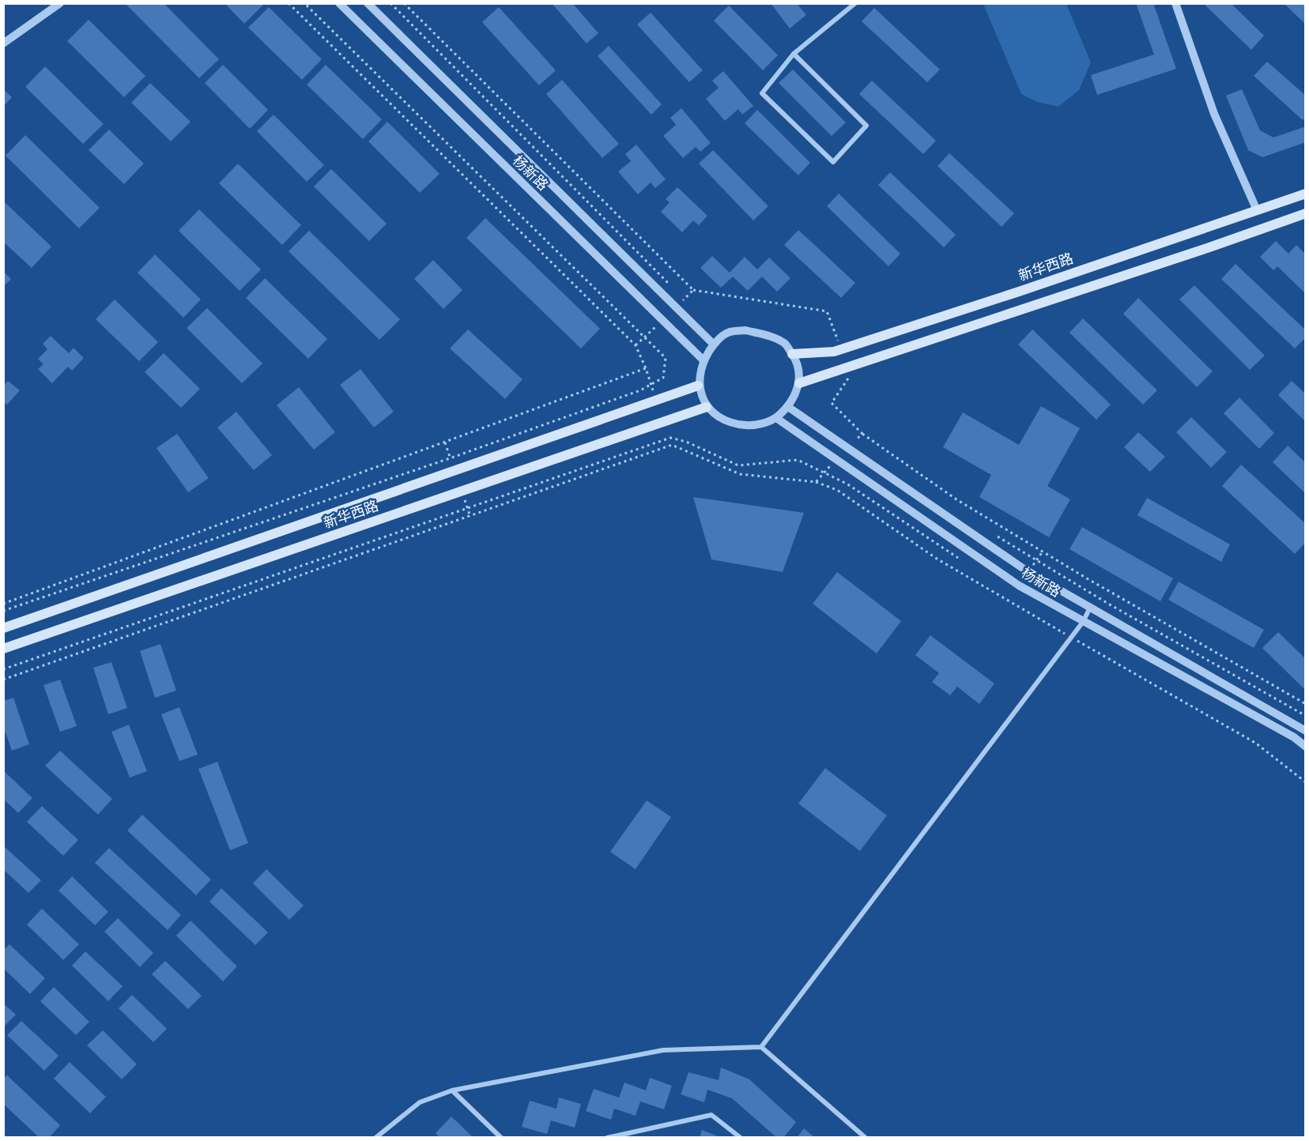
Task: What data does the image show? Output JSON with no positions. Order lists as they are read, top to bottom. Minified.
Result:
{"streets":{"main road":["新华西路"],"street":["杨新路"]},"crossings":[["杨新路","新华西路"]]}
